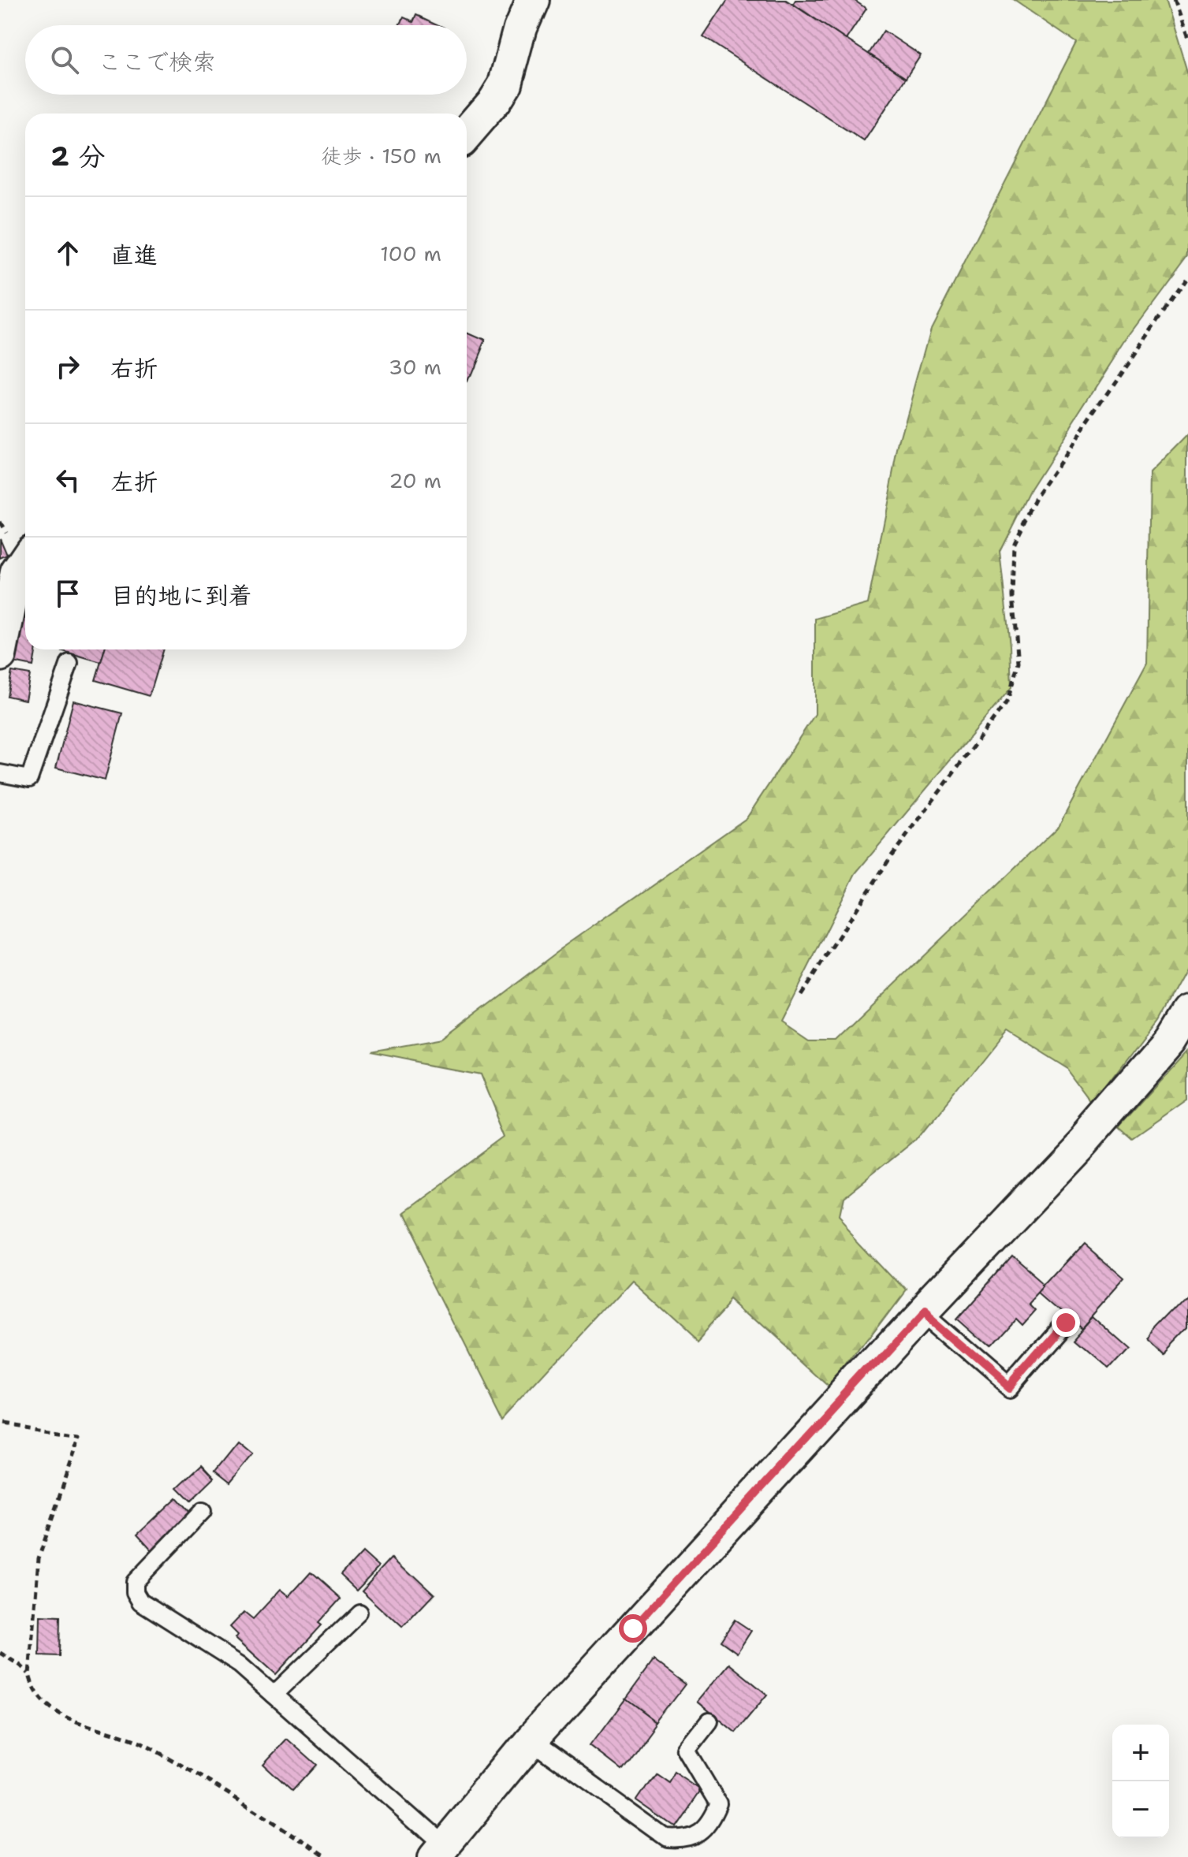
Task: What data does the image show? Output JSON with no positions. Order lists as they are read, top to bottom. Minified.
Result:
{"page":{"search":"ここで検索","heading":["2 分","徒歩 · 150 m"],"list":[["直進","100 m"],["右折","30 m"],["左折","20 m"],"目的地に到着"],"map_buttons":["+","−"]}}
